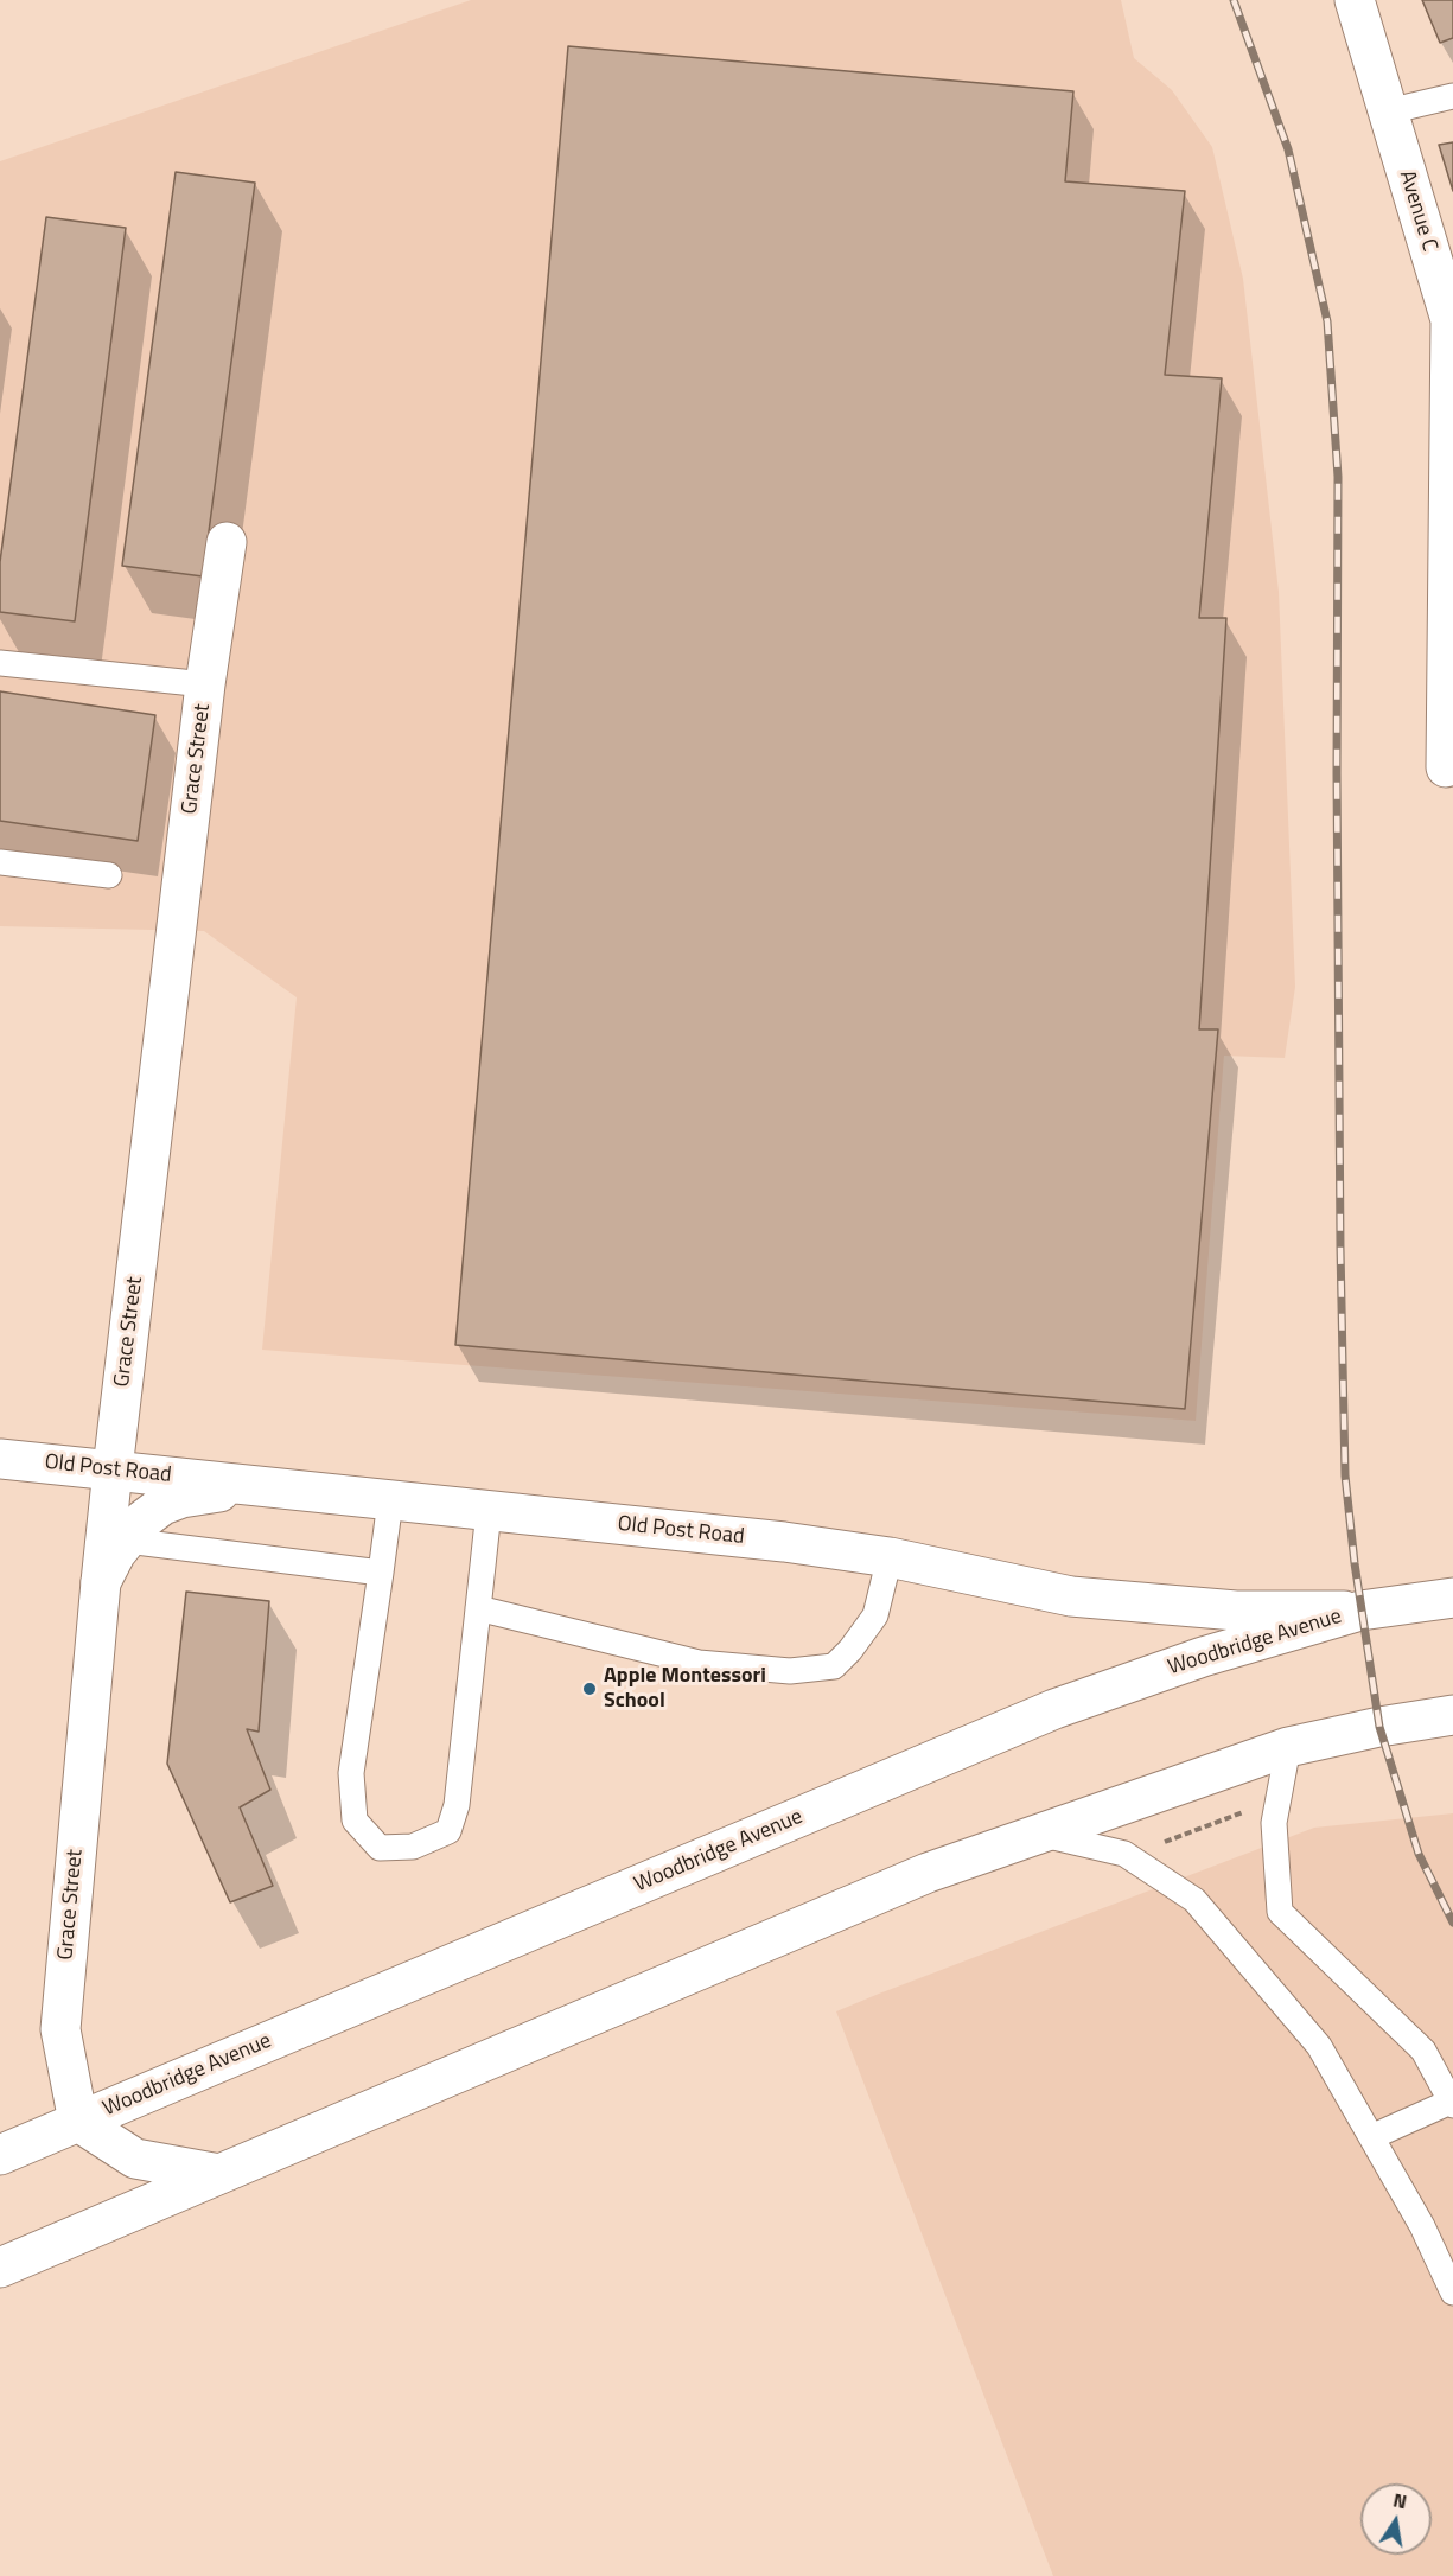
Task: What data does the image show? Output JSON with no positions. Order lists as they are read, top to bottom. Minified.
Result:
{"streets":{"street":["Avenue C","Grace Street","Old Post Road","Woodbridge Avenue"]},"crossings":[["Grace Street","Old Post Road"],["Grace Street","Woodbridge Avenue"],["Old Post Road","Woodbridge Avenue"]],"places":["Apple Montessori School"],"north":"top"}
